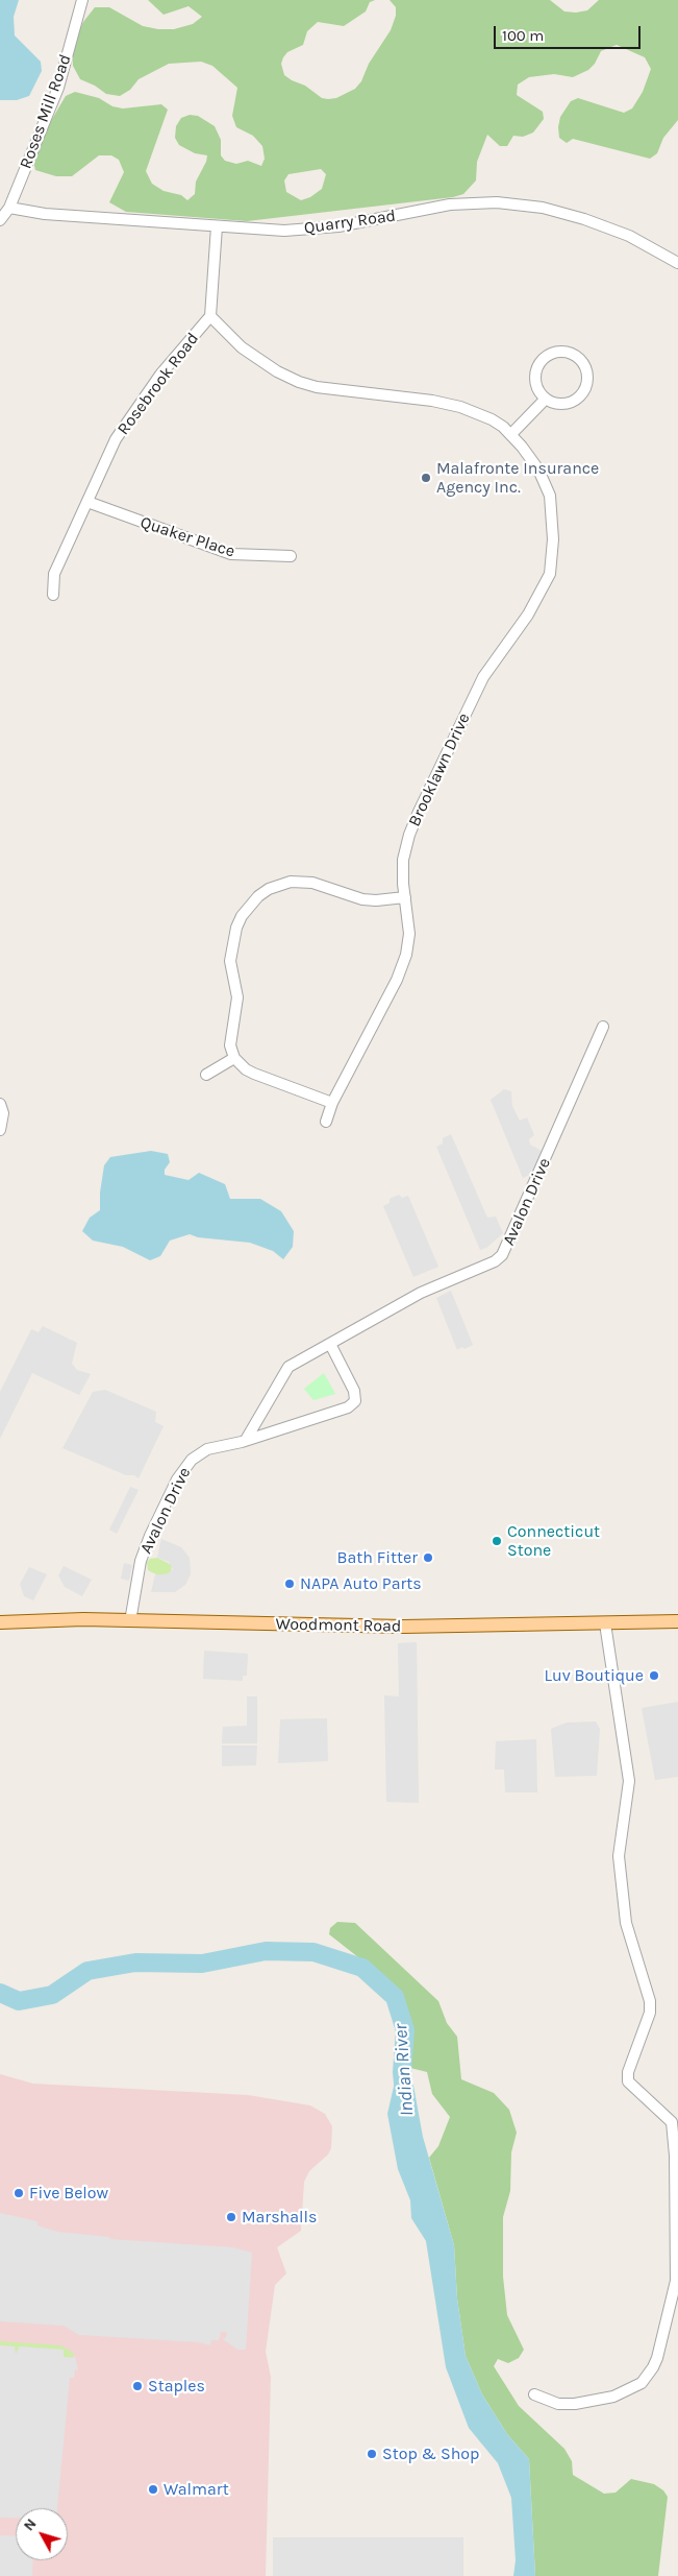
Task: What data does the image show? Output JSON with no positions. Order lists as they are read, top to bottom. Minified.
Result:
{"streets":{"main road":["Woodmont Road"],"street":["Roses Mill Road","Quarry Road","Rosebrook Road","Quaker Place","Brooklawn Drive","Avalon Drive"]},"crossings":[["Roses Mill Road","Quarry Road"],["Quarry Road","Rosebrook Road"],["Rosebrook Road","Quaker Place"],["Rosebrook Road","Brooklawn Drive"],["Avalon Drive","Woodmont Road"]],"water":["Indian River"],"places":["Malafronte Insurance Agency Inc.","Connecticut Stone","Bath Fitter","NAPA Auto Parts","Luv Boutique","Five Below","Marshalls","Staples","Stop & Shop","Walmart"],"scale_bar":"100 m","north":"top left"}
